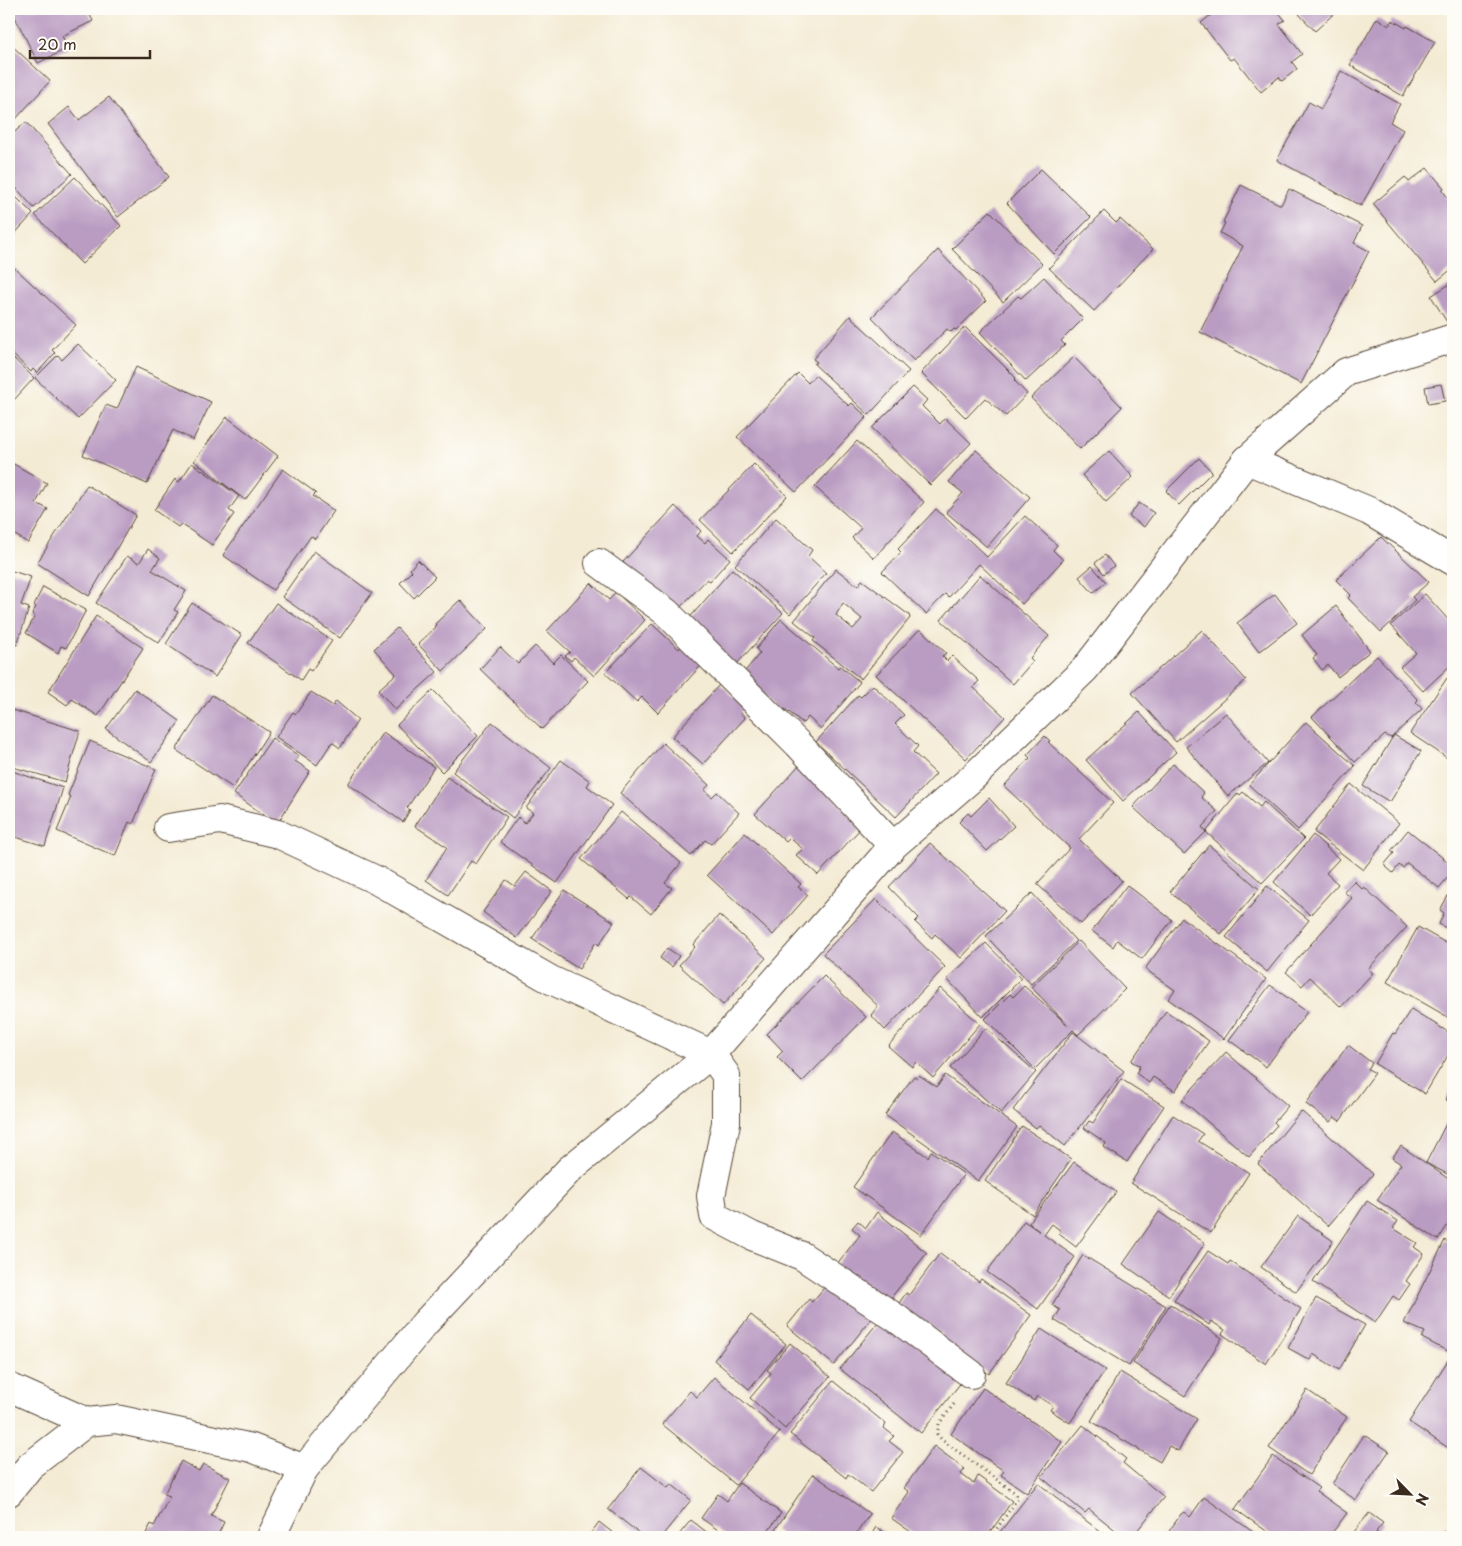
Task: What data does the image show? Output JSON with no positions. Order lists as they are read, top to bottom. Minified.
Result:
{"scale_bar":"20 m","north":"bottom right"}
